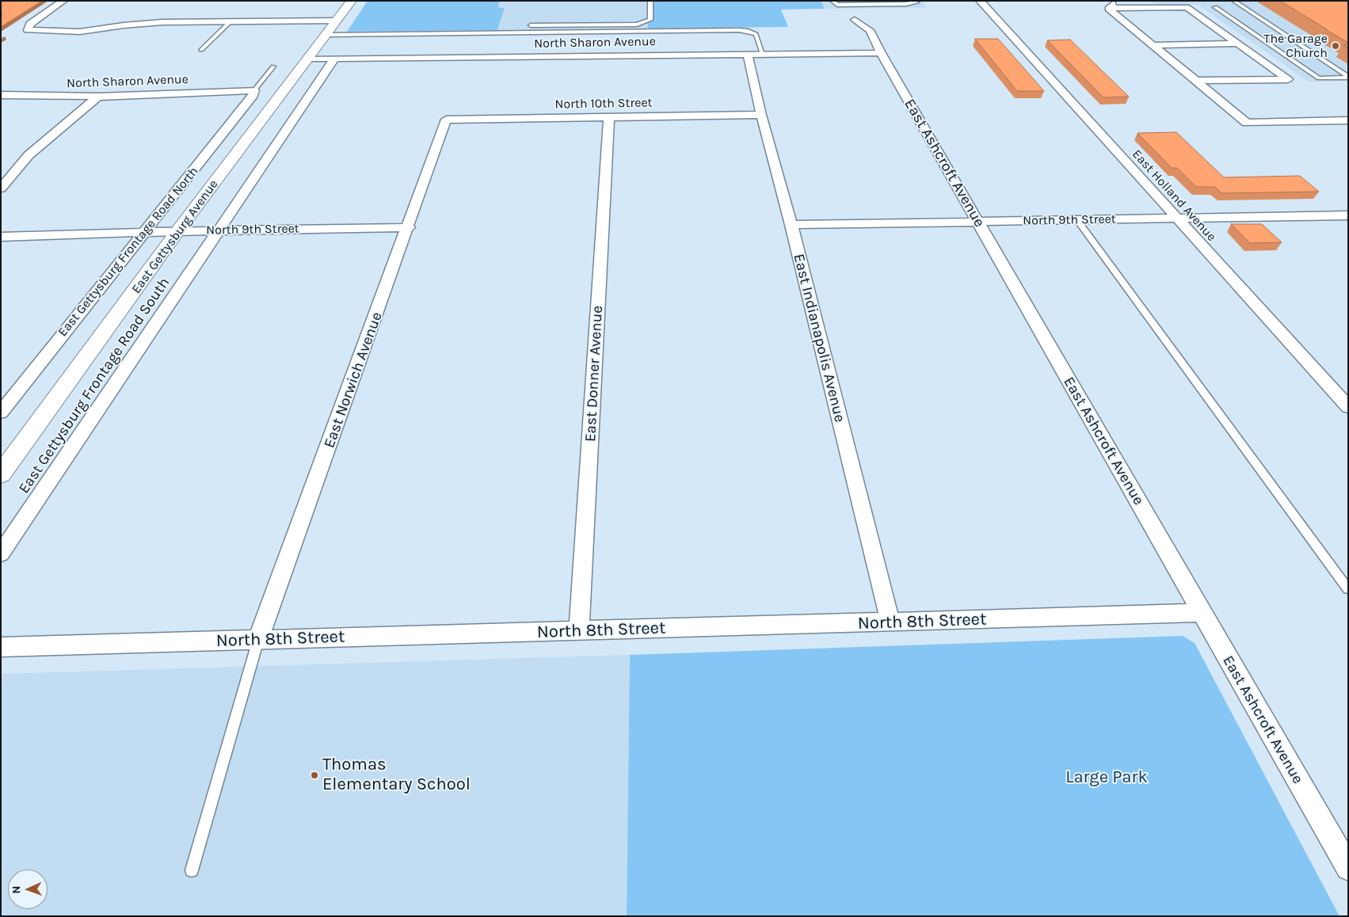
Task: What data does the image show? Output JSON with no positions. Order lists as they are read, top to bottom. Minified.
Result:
{"streets":{"street":["North Sharon Avenue","North 10th Street","East Ashcroft Avenue","East Holland Avenue","North 9th Street","East Gettysburg Avenue","East Gettysburg Frontage Road North","East Indianapolis Avenue","East Donner Avenue","East Norwich Avenue","East Gettysburg Frontage Road South","North 8th Street"]},"crossings":[["North Sharon Avenue","East Ashcroft Avenue"],["North Sharon Avenue","East Gettysburg Avenue"],["North Sharon Avenue","East Gettysburg Frontage Road North"],["North Sharon Avenue","East Indianapolis Avenue"],["North Sharon Avenue","East Gettysburg Frontage Road South"],["North 10th Street","East Indianapolis Avenue"],["North 10th Street","East Donner Avenue"],["North 10th Street","East Norwich Avenue"],["East Ashcroft Avenue","North 9th Street"],["East Ashcroft Avenue","North 8th Street"],["East Holland Avenue","North 9th Street"],["North 9th Street","East Gettysburg Avenue"],["North 9th Street","East Gettysburg Frontage Road North"],["North 9th Street","East Indianapolis Avenue"],["North 9th Street","East Norwich Avenue"],["North 9th Street","East Gettysburg Frontage Road South"],["East Indianapolis Avenue","North 8th Street"],["East Donner Avenue","North 8th Street"],["East Norwich Avenue","North 8th Street"]],"parks":["Large Park"],"places":["The Garage Church","Thomas Elementary School"],"north":"left"}
